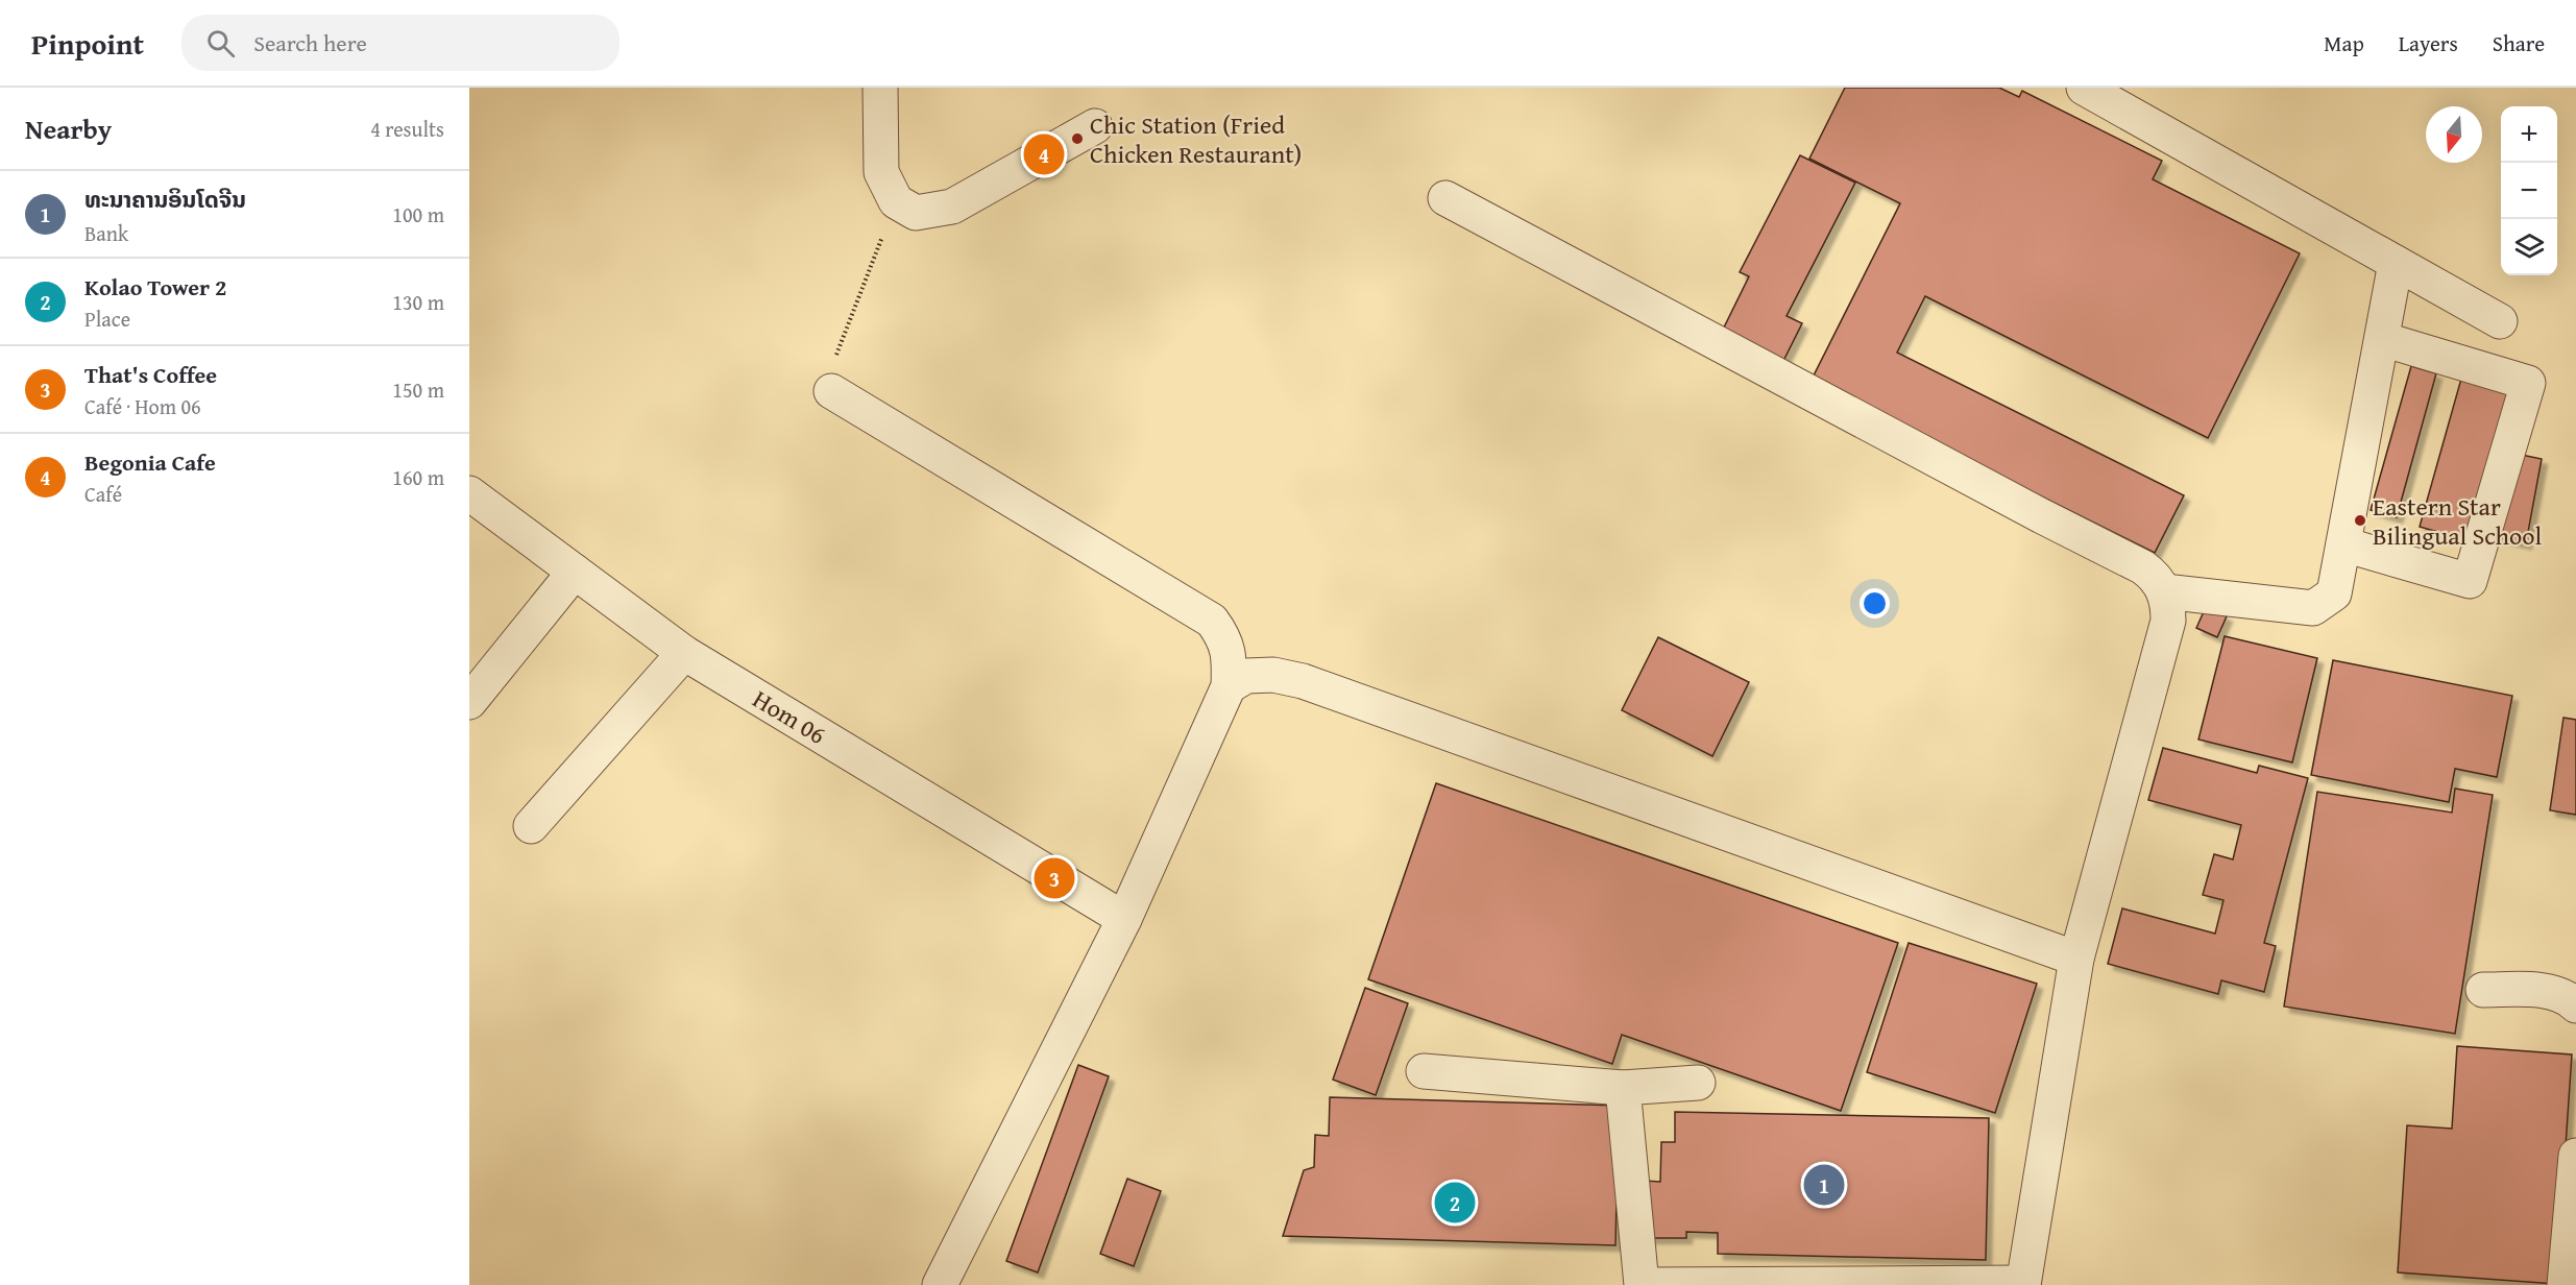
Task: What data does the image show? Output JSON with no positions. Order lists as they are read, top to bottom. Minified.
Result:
{"streets":{"street":["Hom 06"]},"places":["Chic Station (Fried Chicken Restaurant)","Eastern Star Bilingual School"],"north":"bottom","page":{"header":"Pinpoint","search":"Search here","nav":["Map","Layers","Share"],"heading":["Nearby","4 results"],"map_buttons":["+","−"],"pins":["4","3","1","2"],"list":[{"mark":"1","name":"ທະນາຄານອິນໂດຈີນ","note":"Bank","value":"100 m"},{"mark":"2","name":"Kolao Tower 2","note":"Place","value":"130 m"},{"mark":"3","name":"That's Coffee","note":"Café · Hom 06","value":"150 m"},{"mark":"4","name":"Begonia Cafe","note":"Café","value":"160 m"}]}}
